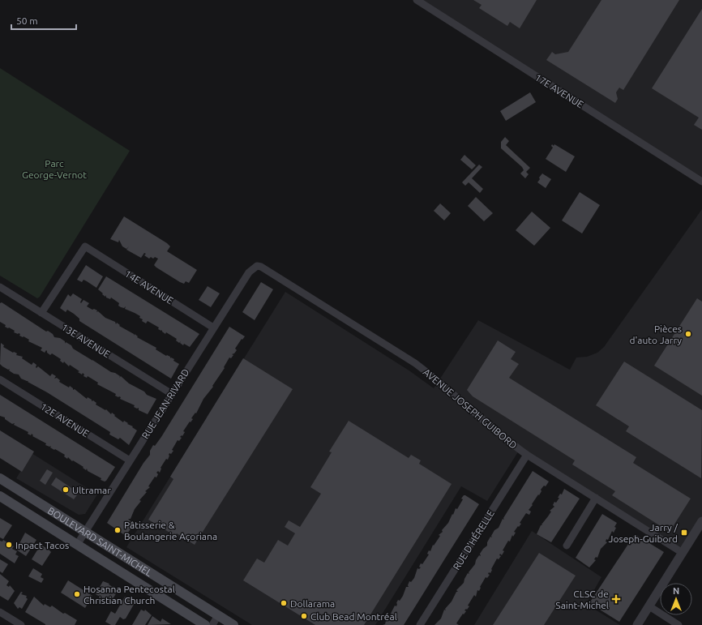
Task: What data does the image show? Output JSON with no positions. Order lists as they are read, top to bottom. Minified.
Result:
{"streets":{"main road":["BOULEVARD SAINT-MICHEL"],"street":["17E AVENUE","14E AVENUE","13E AVENUE","RUE JEAN-RIVARD","AVENUE JOSEPH GUIBORD","12E AVENUE","RUE D'HÉRELLE"]},"crossings":[["14E AVENUE","13E AVENUE"],["14E AVENUE","RUE JEAN-RIVARD"],["13E AVENUE","RUE JEAN-RIVARD"],["RUE JEAN-RIVARD","AVENUE JOSEPH GUIBORD"],["RUE JEAN-RIVARD","12E AVENUE"],["RUE JEAN-RIVARD","BOULEVARD SAINT-MICHEL"],["AVENUE JOSEPH GUIBORD","RUE D'HÉRELLE"]],"parks":["Parc George-Vernot"],"places":{"other":["Pièces d'auto Jarry","Ultramar","Pâtisserie & Boulangerie Açoriana","Inpact Tacos","Hosanna Pentecostal Christian Church","Dollarama","Club Bead Montréal"],"transit":["Jarry / Joseph-Guibord"],"health":["CLSC de Saint-Michel"]},"scale_bar":"50 m","north":"top"}
